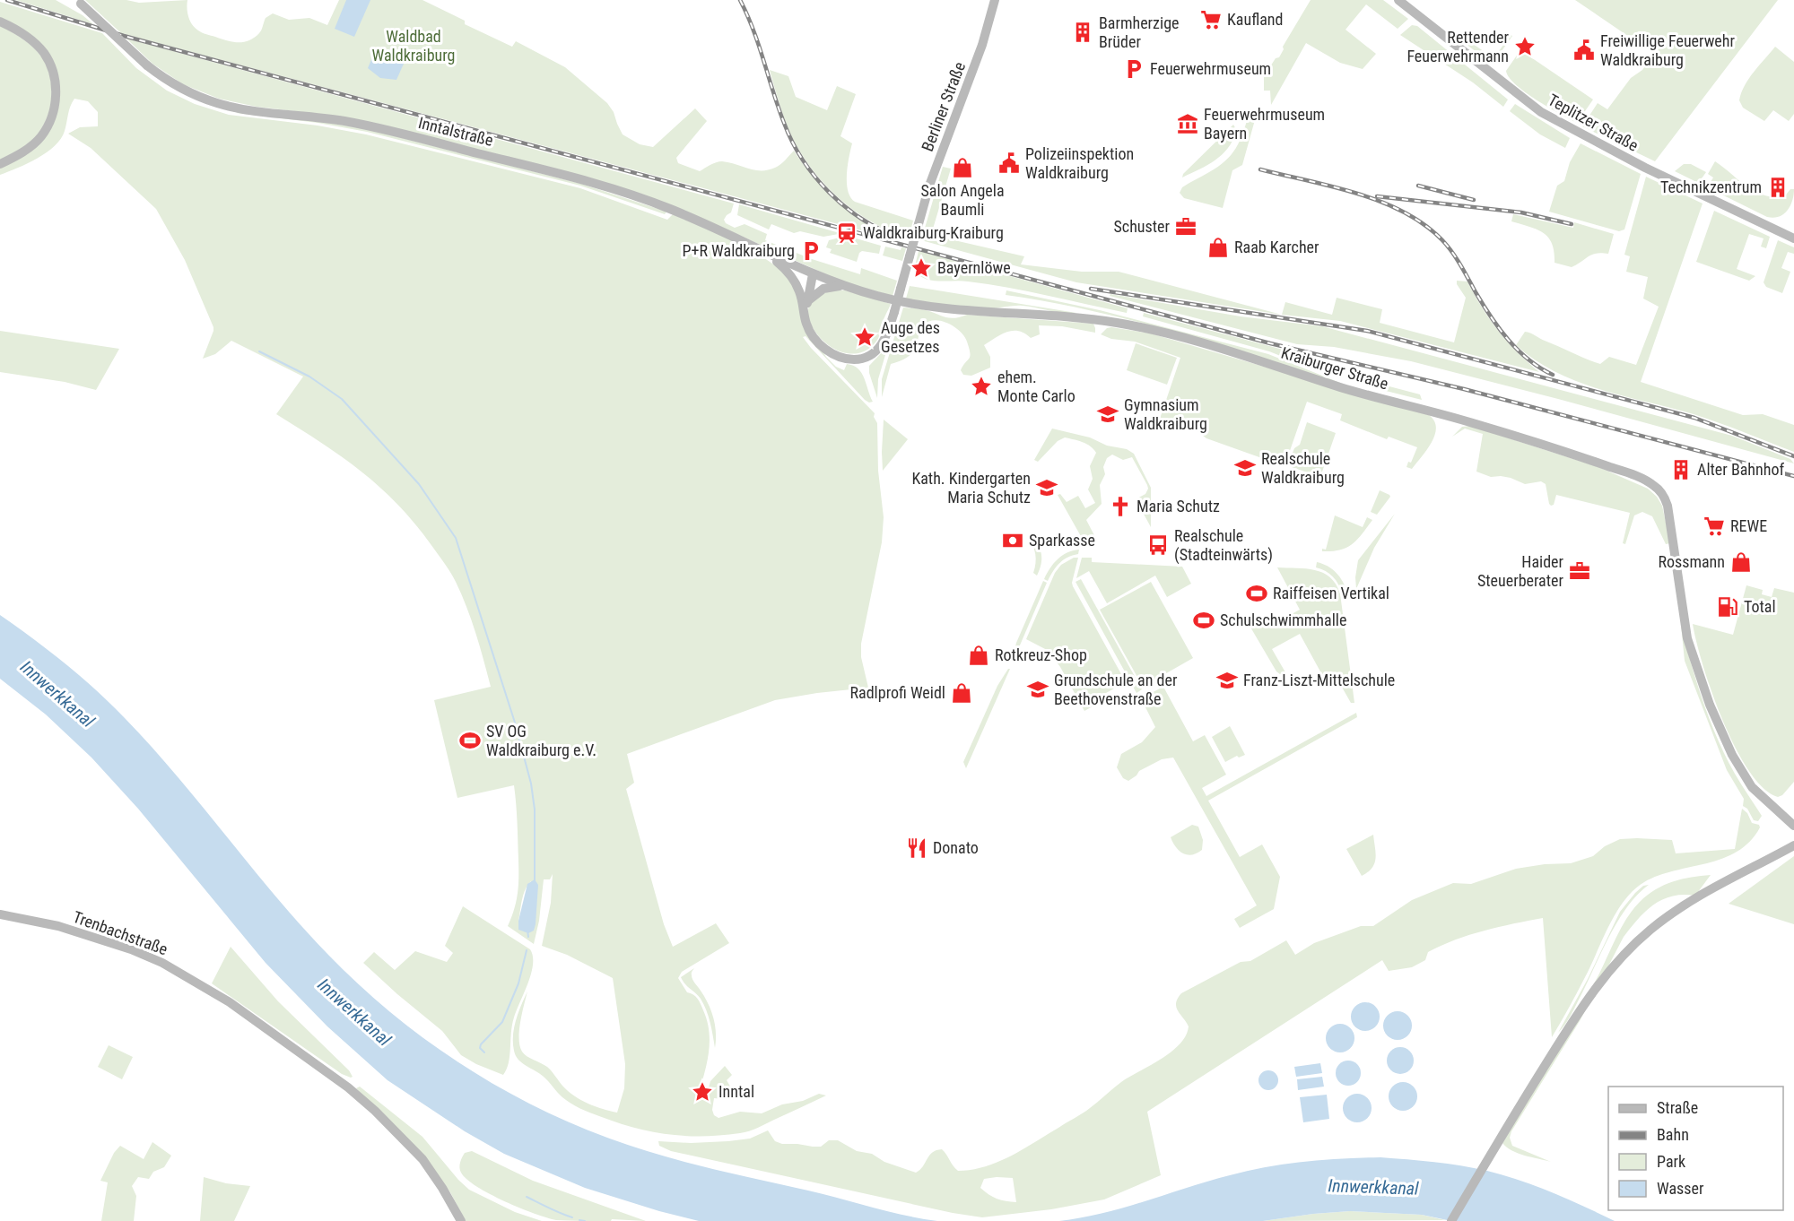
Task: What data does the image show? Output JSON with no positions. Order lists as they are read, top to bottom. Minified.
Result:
{"streets":{"main road":["Berliner Straße","Teplitzer Straße","Inntalstraße","Kraiburger Straße","Trenbachstraße"]},"crossings":[["Inntalstraße","Kraiburger Straße"]],"water":["Innwerkkanal"],"parks":["Waldbad Waldkraiburg"],"places":{"supermarket":["Kaufland","REWE"],"building":["Barmherzige Brüder","Technikzentrum","Alter Bahnhof"],"place":["Rettender Feuerwehrmann","Bayernlöwe","Auge des Gesetzes","ehem. Monte Carlo","Inntal"],"public building":["Freiwillige Feuerwehr Waldkraiburg","Polizeiinspektion Waldkraiburg"],"parking":["Feuerwehrmuseum","P+R Waldkraiburg"],"museum":["Feuerwehrmuseum Bayern"],"shop":["Salon Angela Baumli","Raab Karcher","Rossmann","Rotkreuz-Shop","Radlprofi Weidl"],"office":["Schuster","Haider Steuerberater"],"station":["Waldkraiburg-Kraiburg"],"school or university":["Gymnasium Waldkraiburg","Realschule Waldkraiburg","Kath. Kindergarten Maria Schutz","Franz-Liszt-Mittelschule","Grundschule an der Beethovenstraße"],"church":["Maria Schutz"],"bank":["Sparkasse"],"bus stop":["Realschule (Stadteinwärts)"],"sports":["Raiffeisen Vertikal","Schulschwimmhalle","SV OG Waldkraiburg e.V."],"fuel station":["Total"],"restaurant":["Donato"]},"legend":["Straße","Bahn","Park","Wasser"]}
